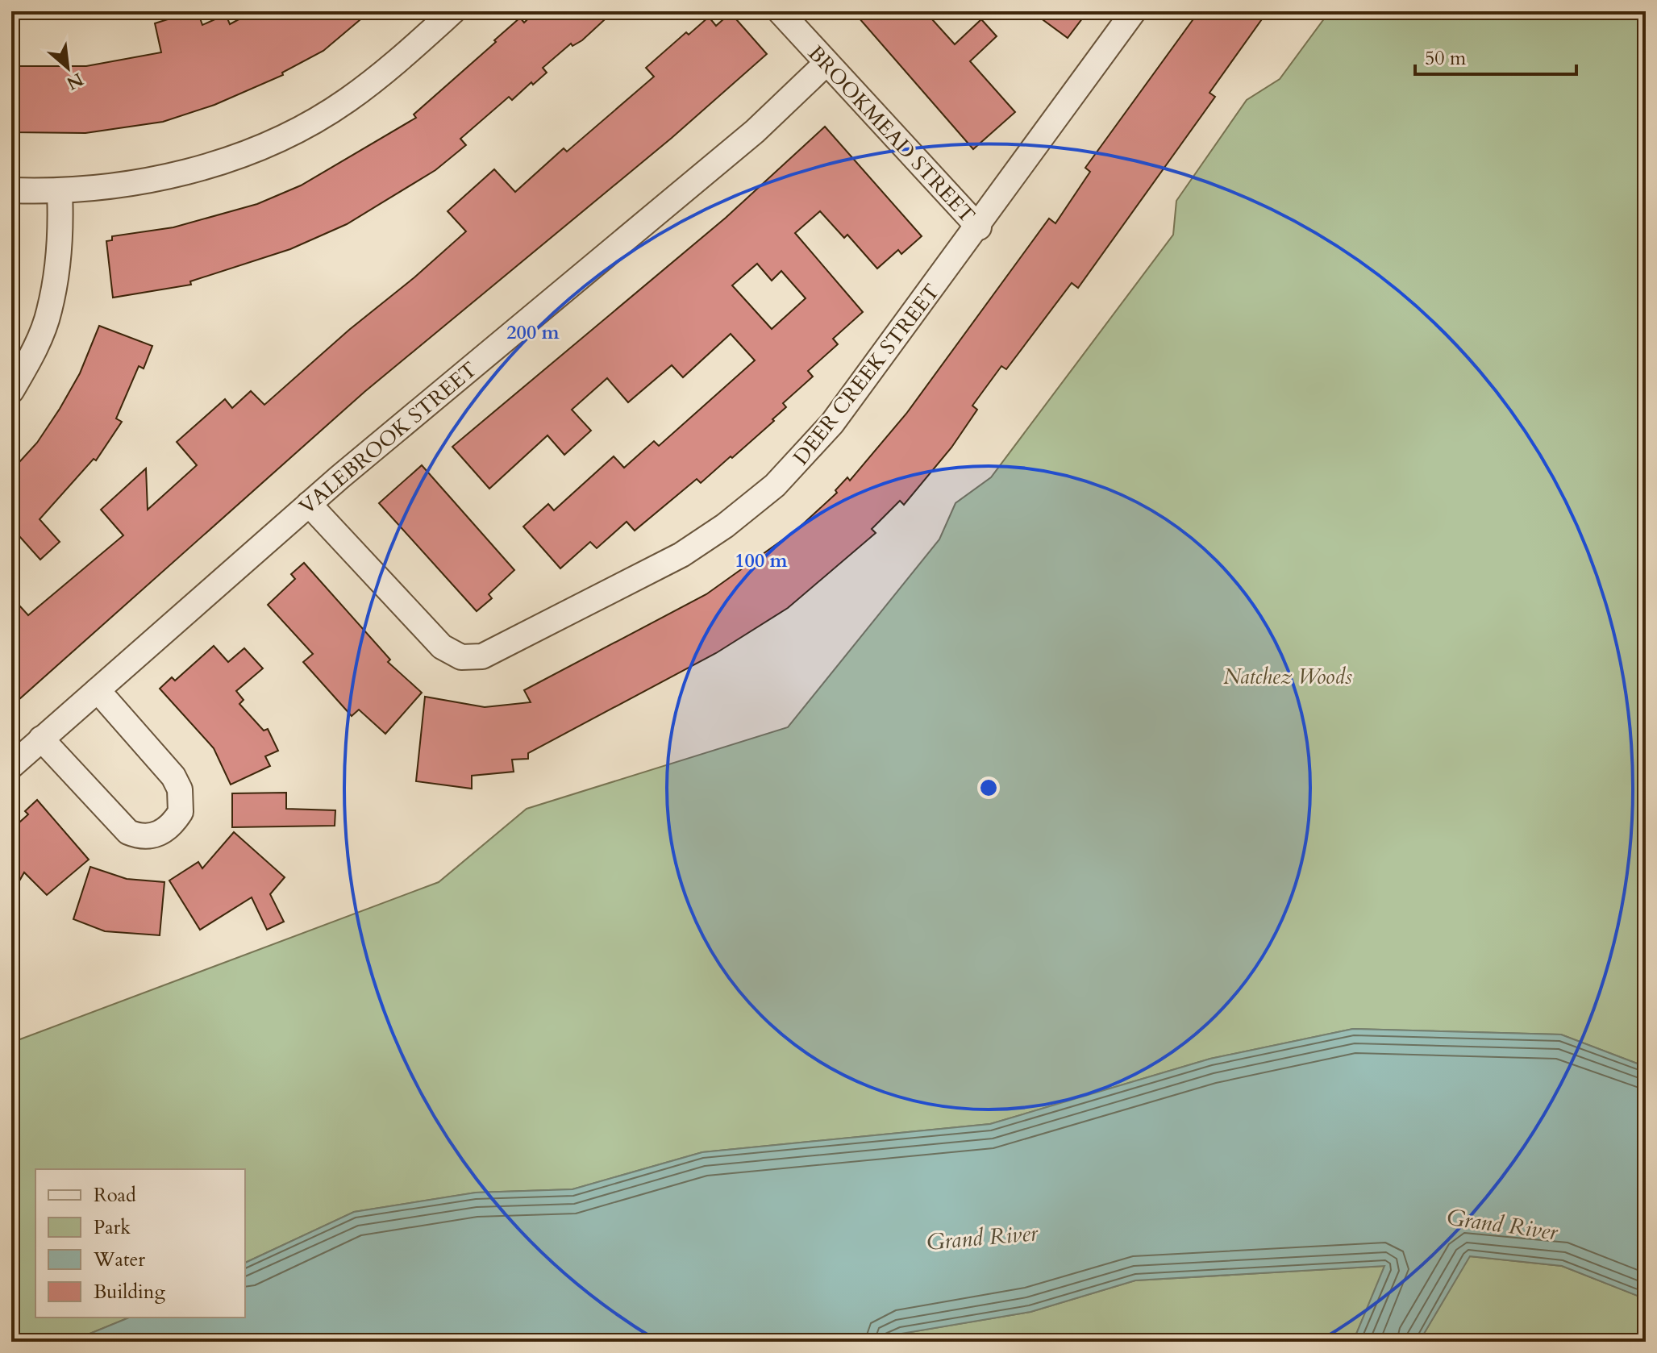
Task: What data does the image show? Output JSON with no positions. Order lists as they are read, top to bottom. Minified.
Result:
{"streets":{"street":["BROOKMEAD STREET","DEER CREEK STREET","VALEBROOK STREET"]},"crossings":[["BROOKMEAD STREET","DEER CREEK STREET"],["BROOKMEAD STREET","VALEBROOK STREET"],["DEER CREEK STREET","VALEBROOK STREET"]],"water":["Grand River"],"parks":["Natchez Woods"],"legend":["Road","Park","Water","Building"],"scale_bar":"50 m","north":"bottom right","rings":["200 m","100 m"]}
